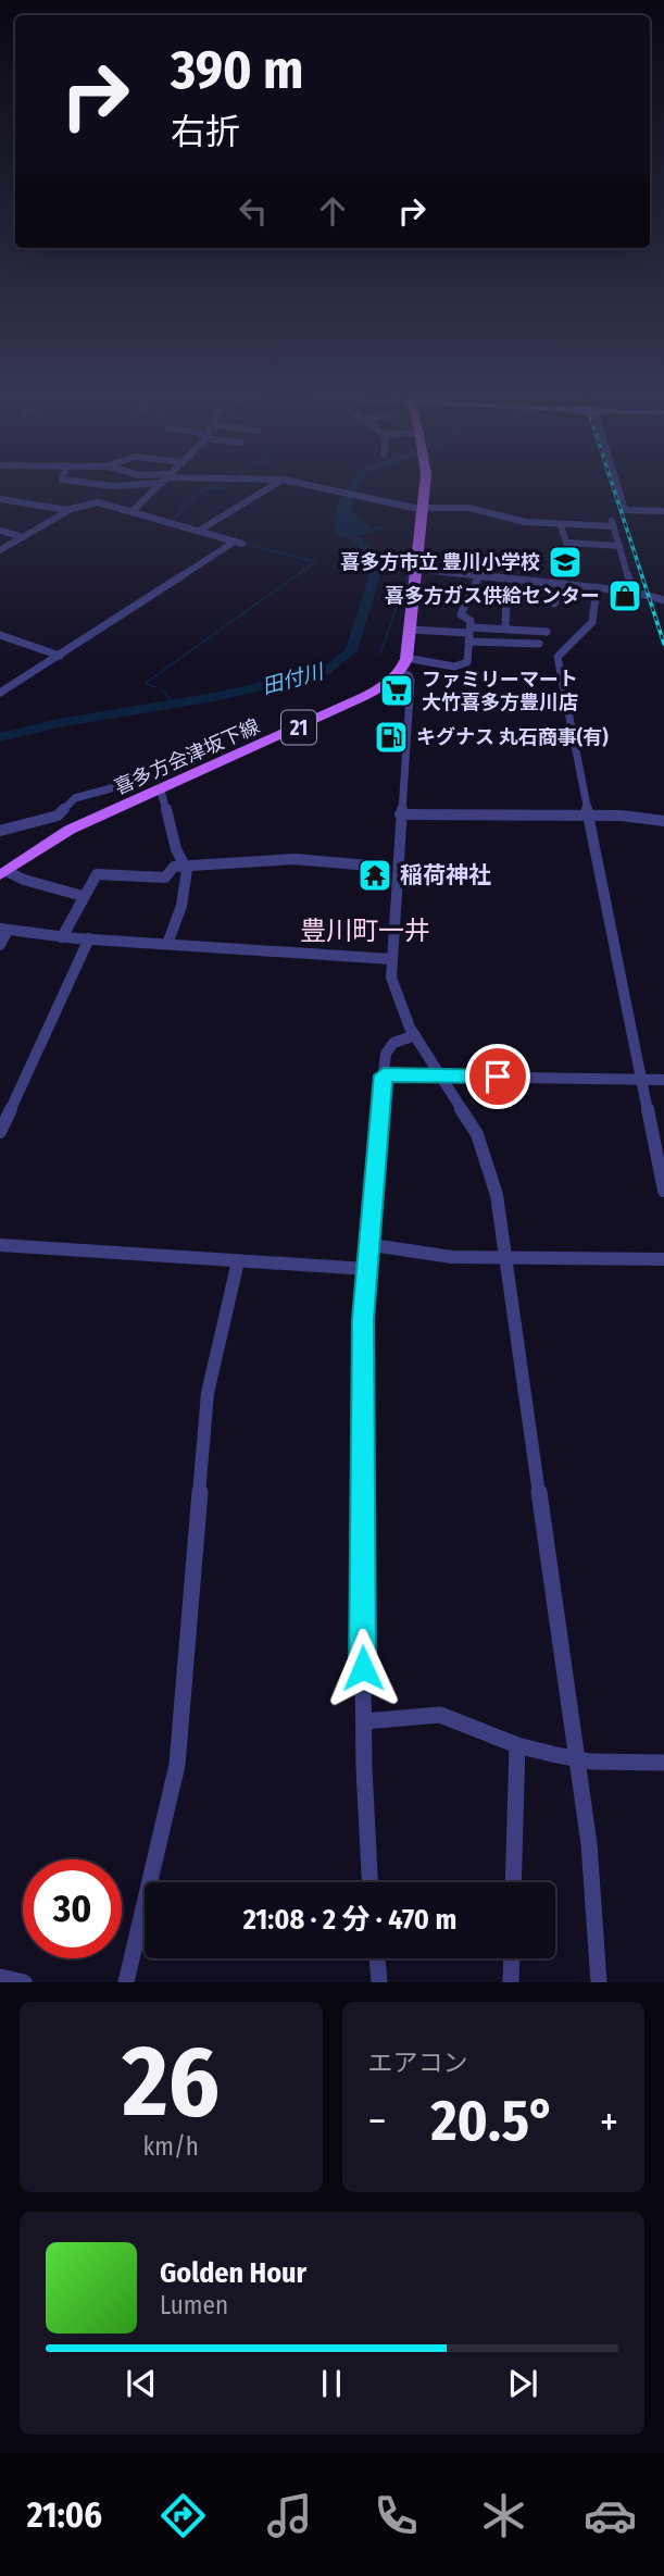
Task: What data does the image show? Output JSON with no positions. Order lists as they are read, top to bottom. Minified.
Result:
{"streets":{"main road":["21","喜多方会津坂下線"]},"districts":["豊川町一井"],"water":["田付川"],"places":{"school or university":["喜多方市立 豊川小学校"],"shop":["喜多方ガス供給センター"],"supermarket":["ファミリーマート 大竹喜多方豊川店"],"fuel station":["キグナス 丸石商事(有)"],"temple":["稲荷神社"]},"page":{"turn":["390 m","右折"],"limit":"30","trip":"21:08 · 2 分 · 470 m","tile":[["26","km/h"],"エアコン"],"heat":["−","20.5°","+"],"song":["Golden Hour","Lumen"],"tabs":"21:06"}}
